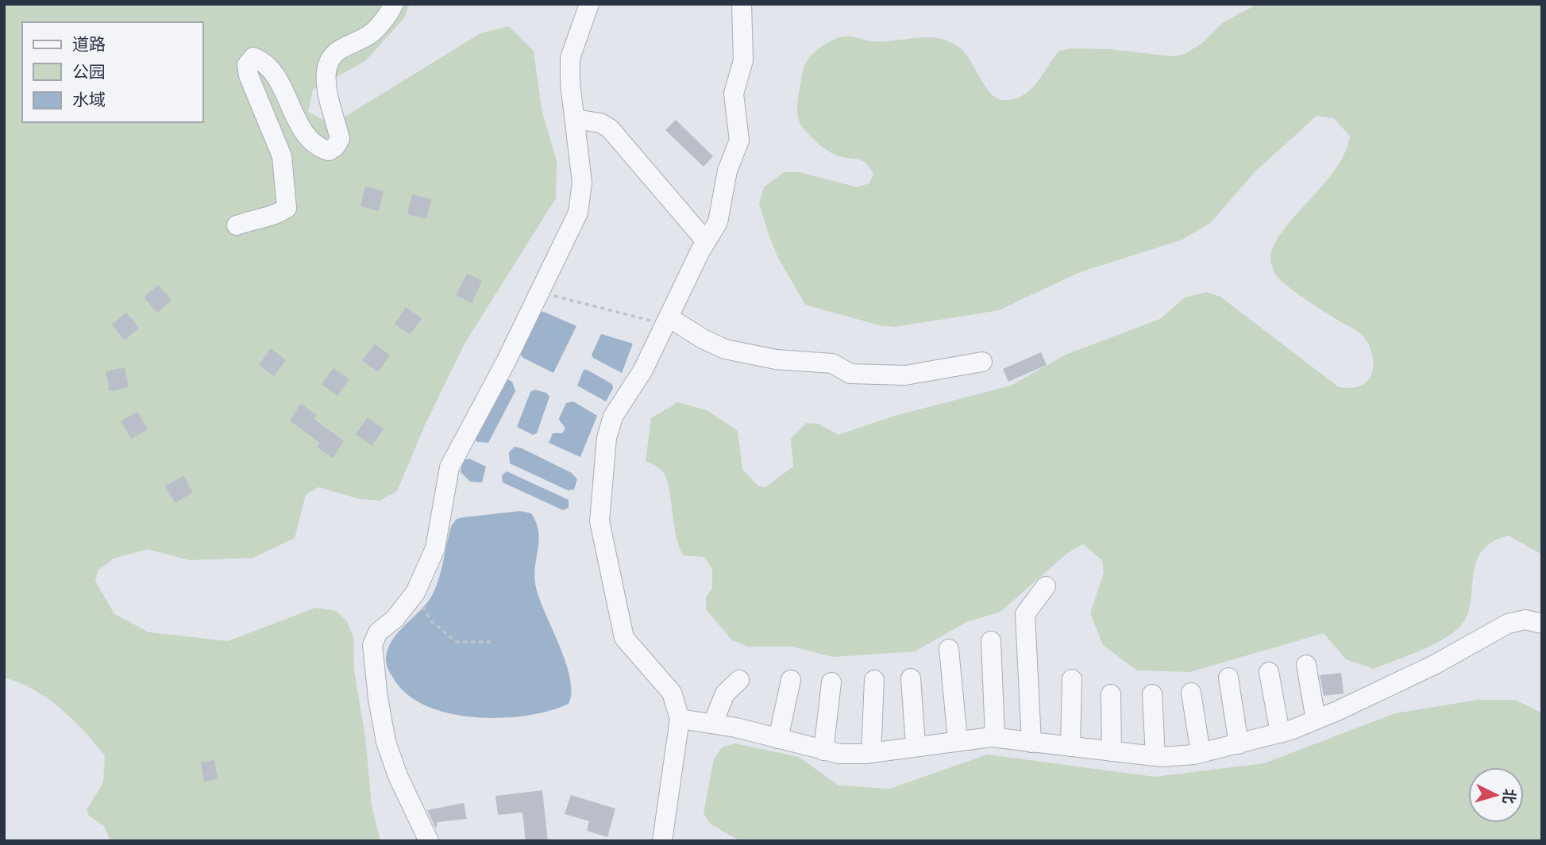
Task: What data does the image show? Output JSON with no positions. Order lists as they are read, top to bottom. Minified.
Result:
{"legend":["道路","公园","水域"],"north":"right"}
